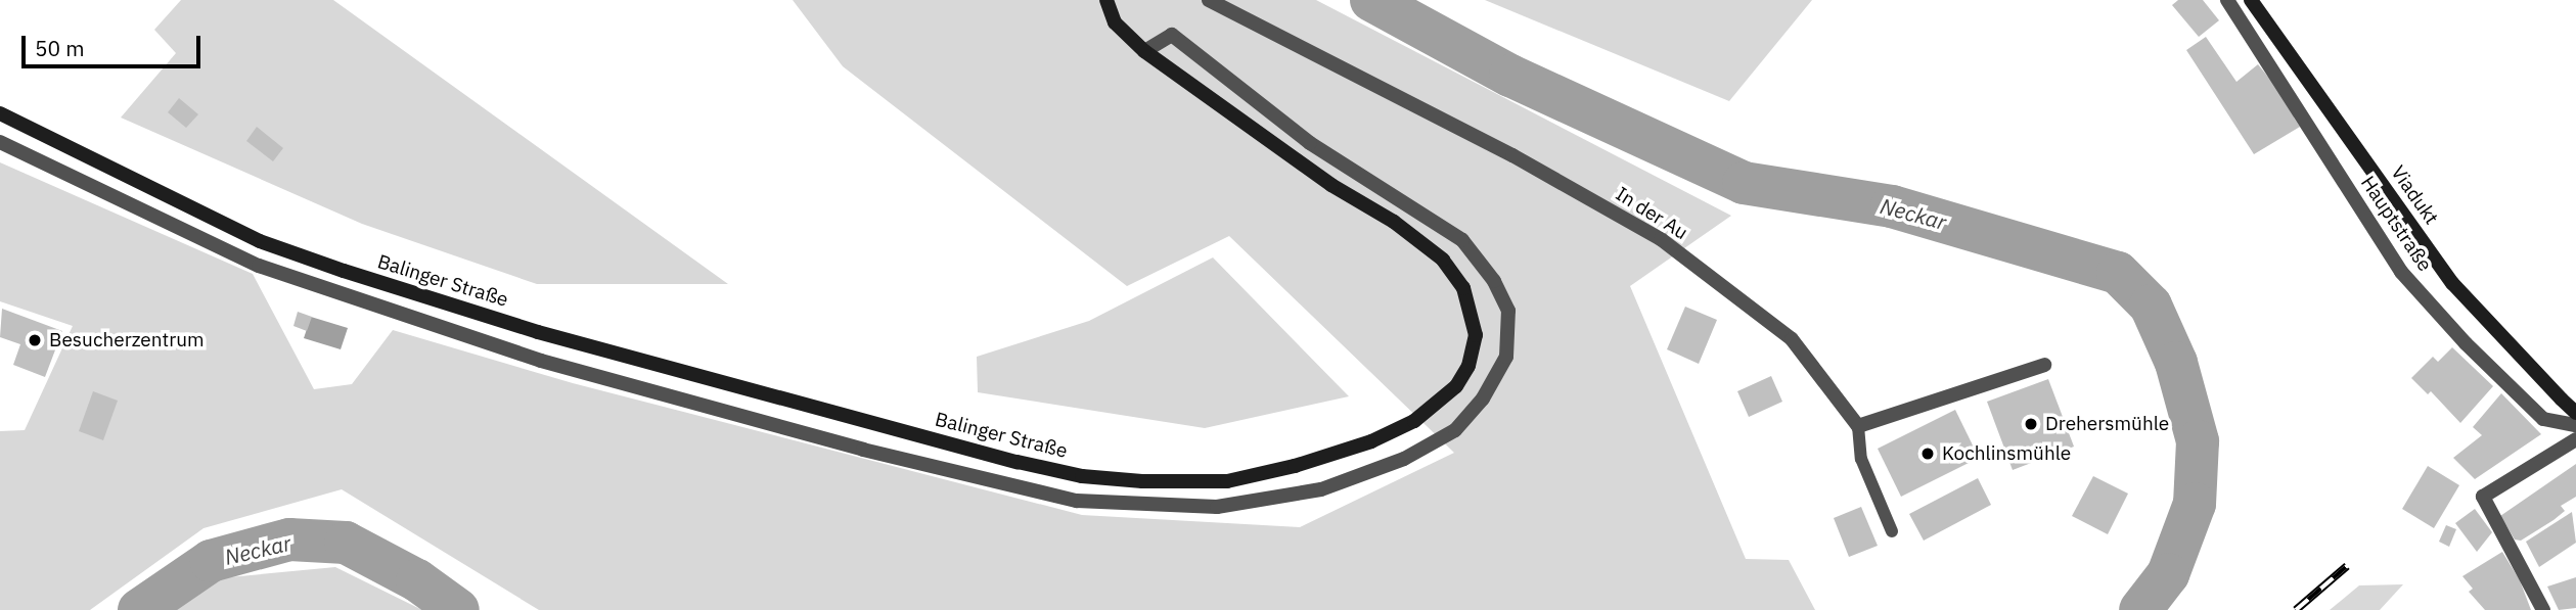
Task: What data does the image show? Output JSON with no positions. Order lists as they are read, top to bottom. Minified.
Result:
{"streets":{"main road":["Viadukt","Balinger Straße"],"street":["In der Au","Hauptstraße"]},"water":["Neckar"],"places":["Besucherzentrum","Drehersmühle","Kochlinsmühle"],"scale_bar":"50 m"}
